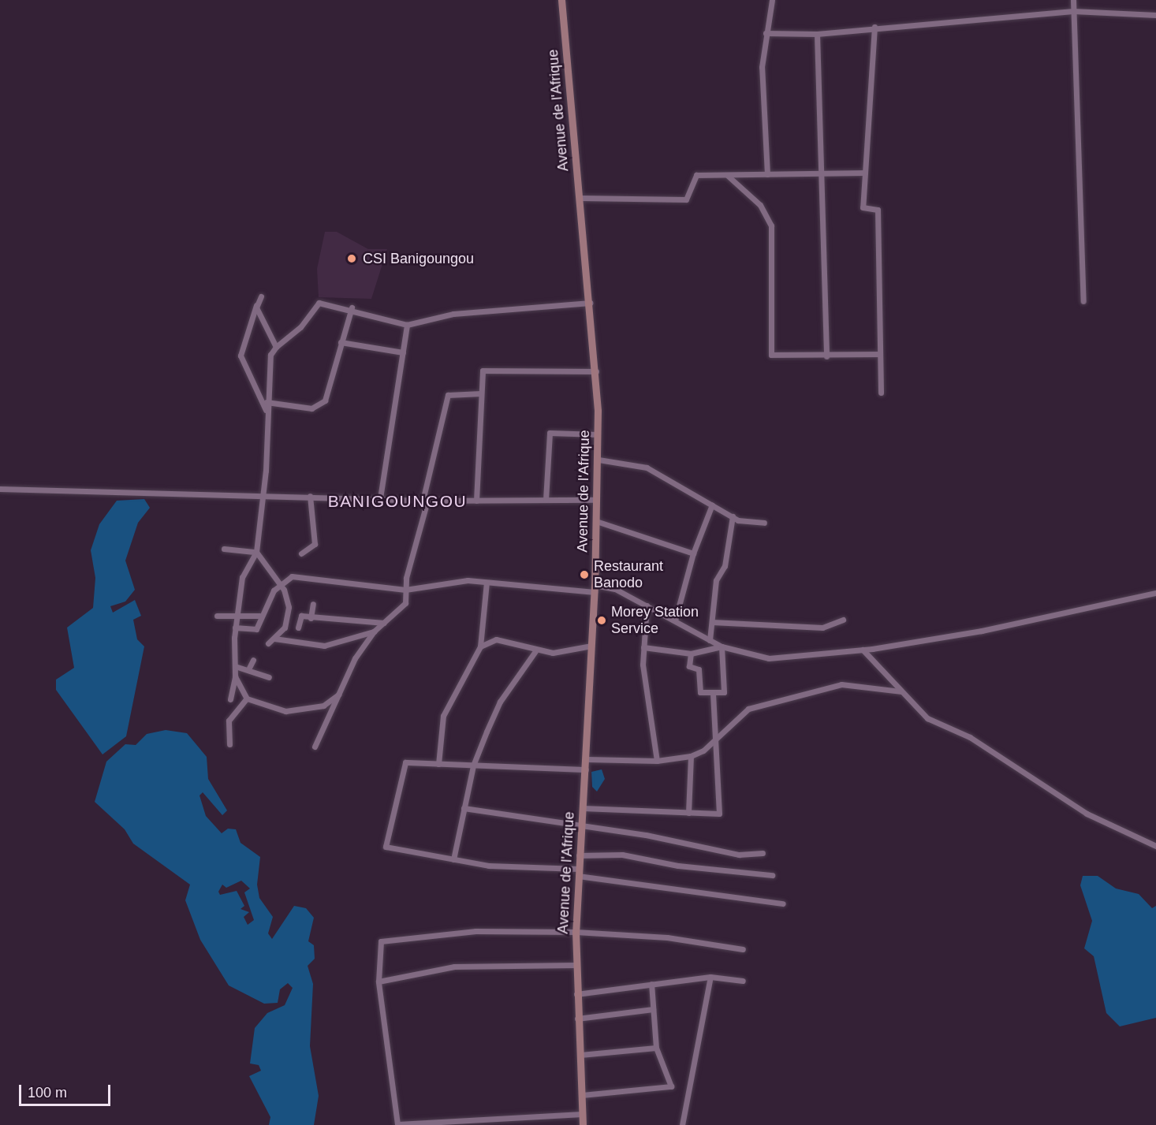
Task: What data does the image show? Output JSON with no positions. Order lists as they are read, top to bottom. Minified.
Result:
{"streets":{"main road":["Avenue de l'Afrique"]},"districts":["BANIGOUNGOU"],"places":["CSI Banigoungou","Restaurant Banodo","Morey Station Service"],"scale_bar":"100 m"}
